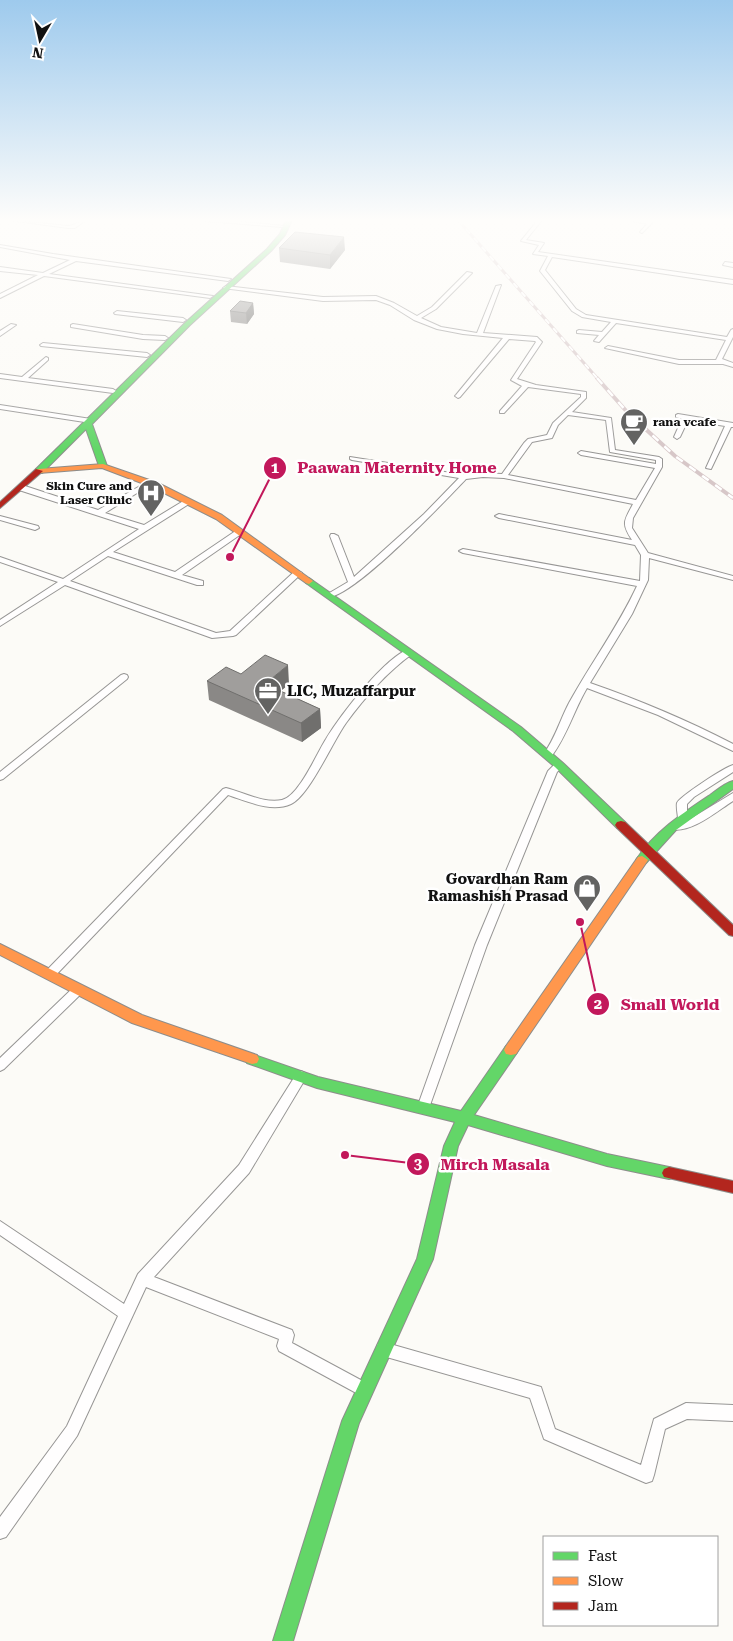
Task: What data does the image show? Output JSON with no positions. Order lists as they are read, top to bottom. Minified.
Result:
{"places":{"cafe":["rana vcafe"],"hospital":["Skin Cure and Laser Clinic"],"other":["Paawan Maternity Home","Small World","Mirch Masala"],"office":["LIC, Muzaffarpur"],"shop":["Govardhan Ram Ramashish Prasad"]},"legend":["Fast","Slow","Jam"],"north":"bottom"}
